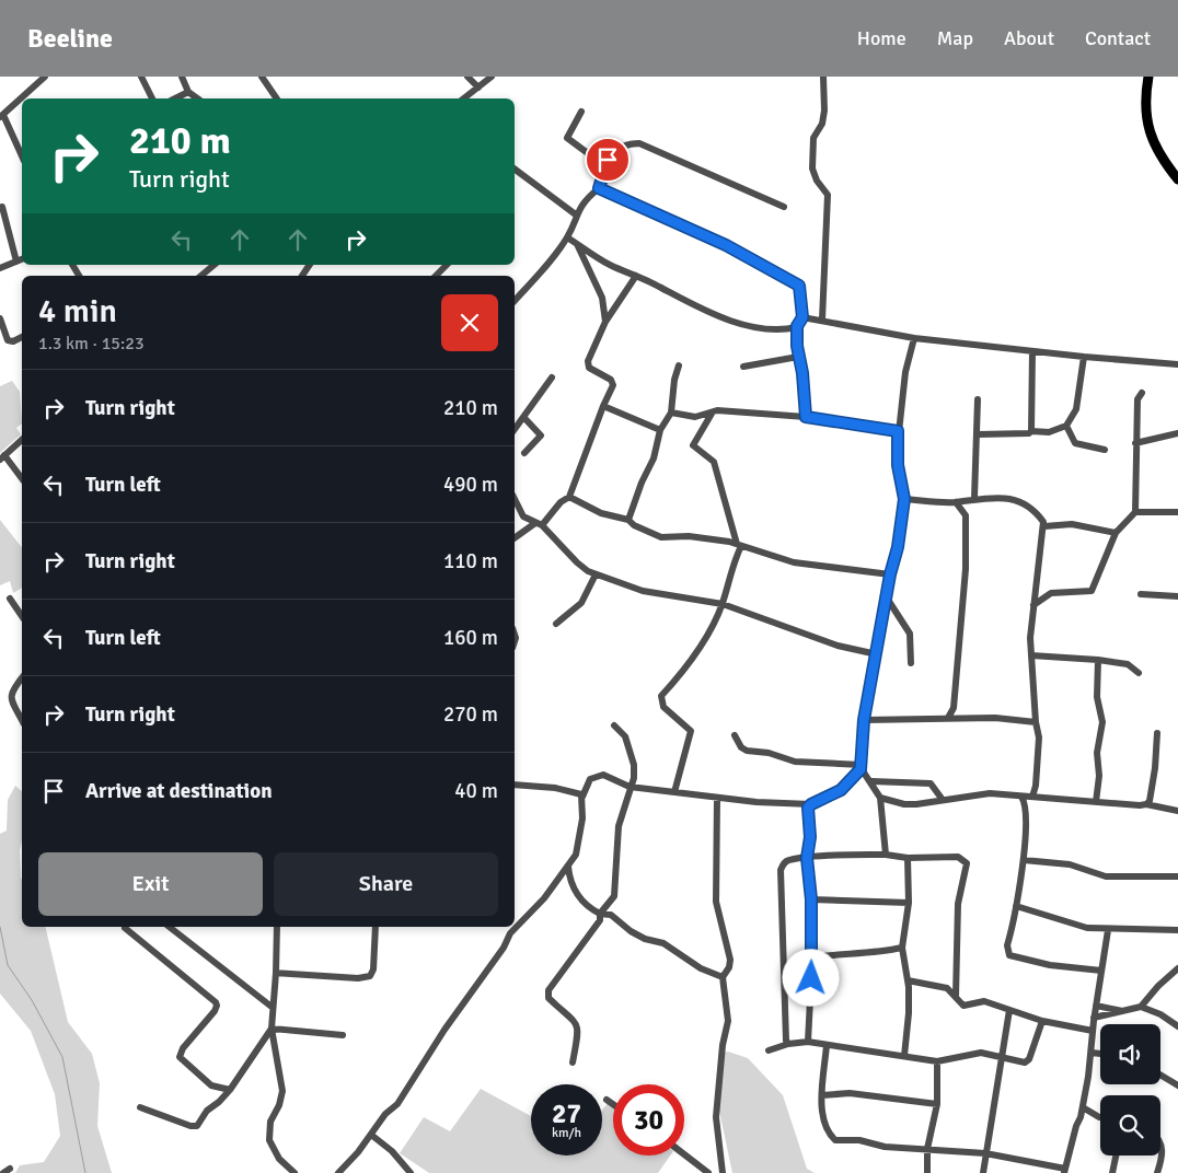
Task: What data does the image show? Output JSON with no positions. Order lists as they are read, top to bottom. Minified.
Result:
{"page":{"header":"Beeline","nav":["Home","Map","About","Contact"],"turn":["210 m","Turn right"],"heading":["4 min","1.3 km · 15:23"],"list":[{"name":"Turn right","value":"210 m"},{"name":"Turn left","value":"490 m"},{"name":"Turn right","value":"110 m"},{"name":"Turn left","value":"160 m"},{"name":"Turn right","value":"270 m"},{"name":"Arrive at destination","value":"40 m"}],"buttons":["Exit","Share"],"speed":"27 km/h","limit":"30"}}
